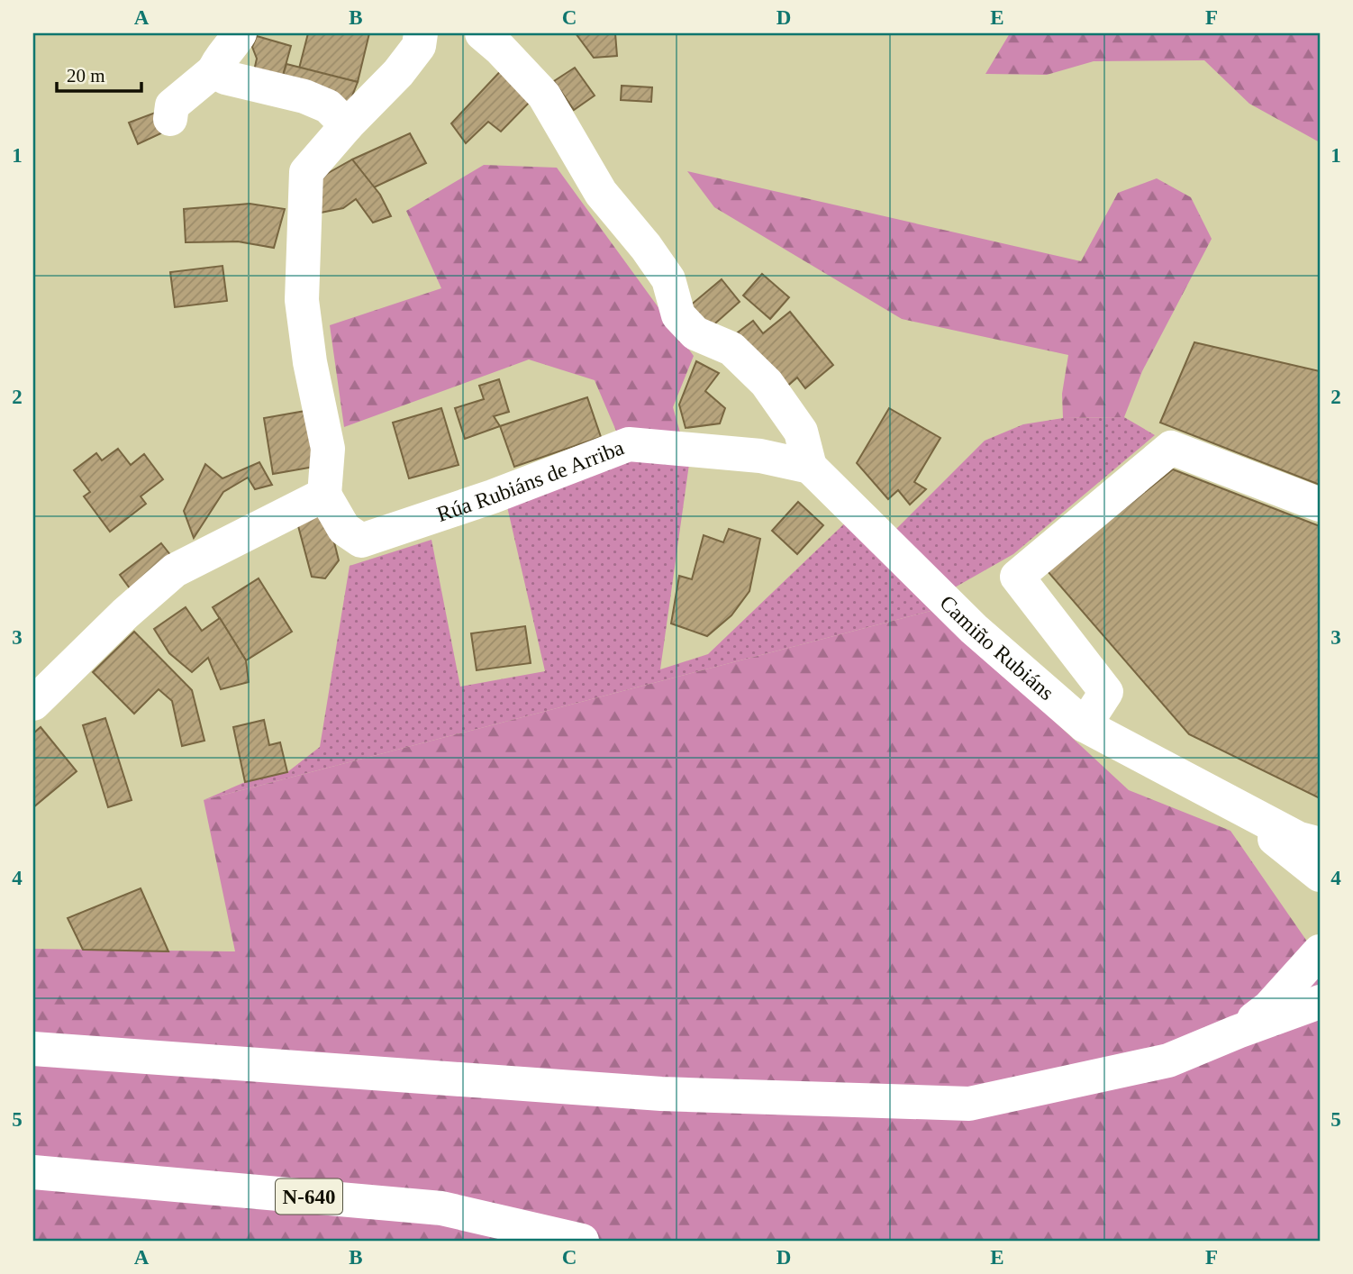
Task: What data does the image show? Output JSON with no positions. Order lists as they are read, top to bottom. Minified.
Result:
{"streets":{"main road":["Rúa Rubiáns de Arriba","Camiño Rubiáns","N-640"]},"crossings":[["Rúa Rubiáns de Arriba","Camiño Rubiáns"]],"scale_bar":"20 m","grid":{"columns":["A","B","C","D","E","F"],"rows":["1","2","3","4","5"]}}
